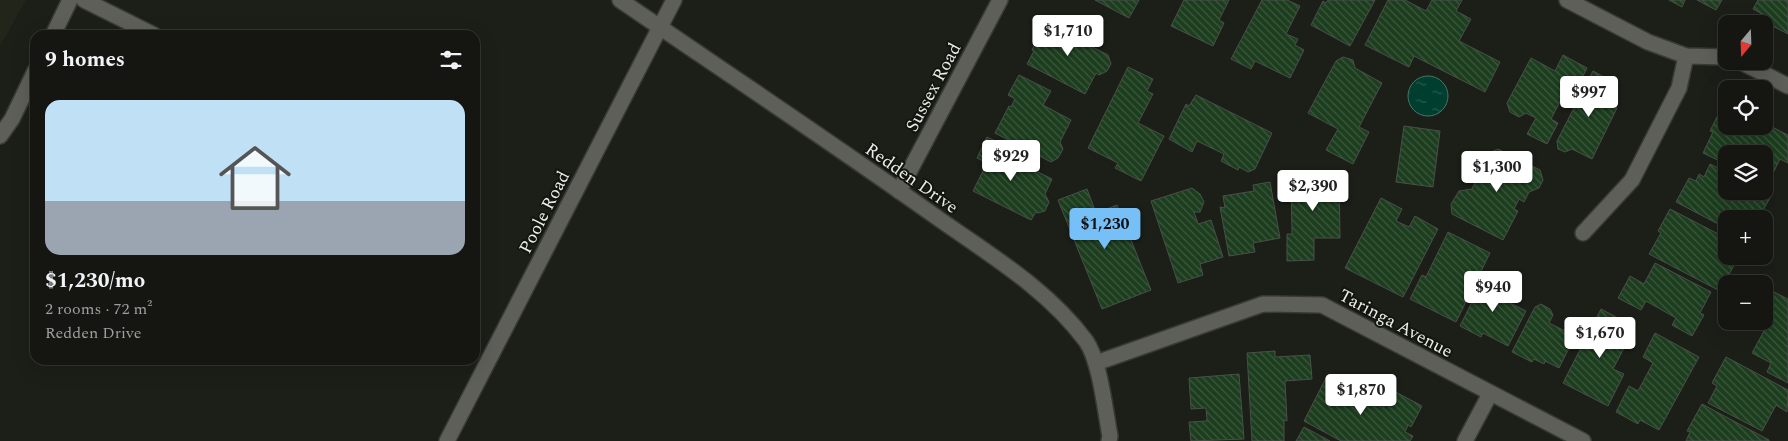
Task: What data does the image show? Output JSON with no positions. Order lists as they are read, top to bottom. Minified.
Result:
{"streets":{"street":["Sussex Road","Redden Drive","Poole Road","Taringa Avenue"]},"crossings":[["Sussex Road","Redden Drive"],["Redden Drive","Poole Road"],["Redden Drive","Taringa Avenue"]],"north":"bottom","page":{"map_buttons":["+","−"],"price":["$1,710","$997","$929","$1,300","$2,390","$1,230","$940","$1,670","$1,870"],"heading":"9 homes","list":[{"name":"$1,230/mo","note":"2 rooms · 72 m² · Redden Drive"}]}}
